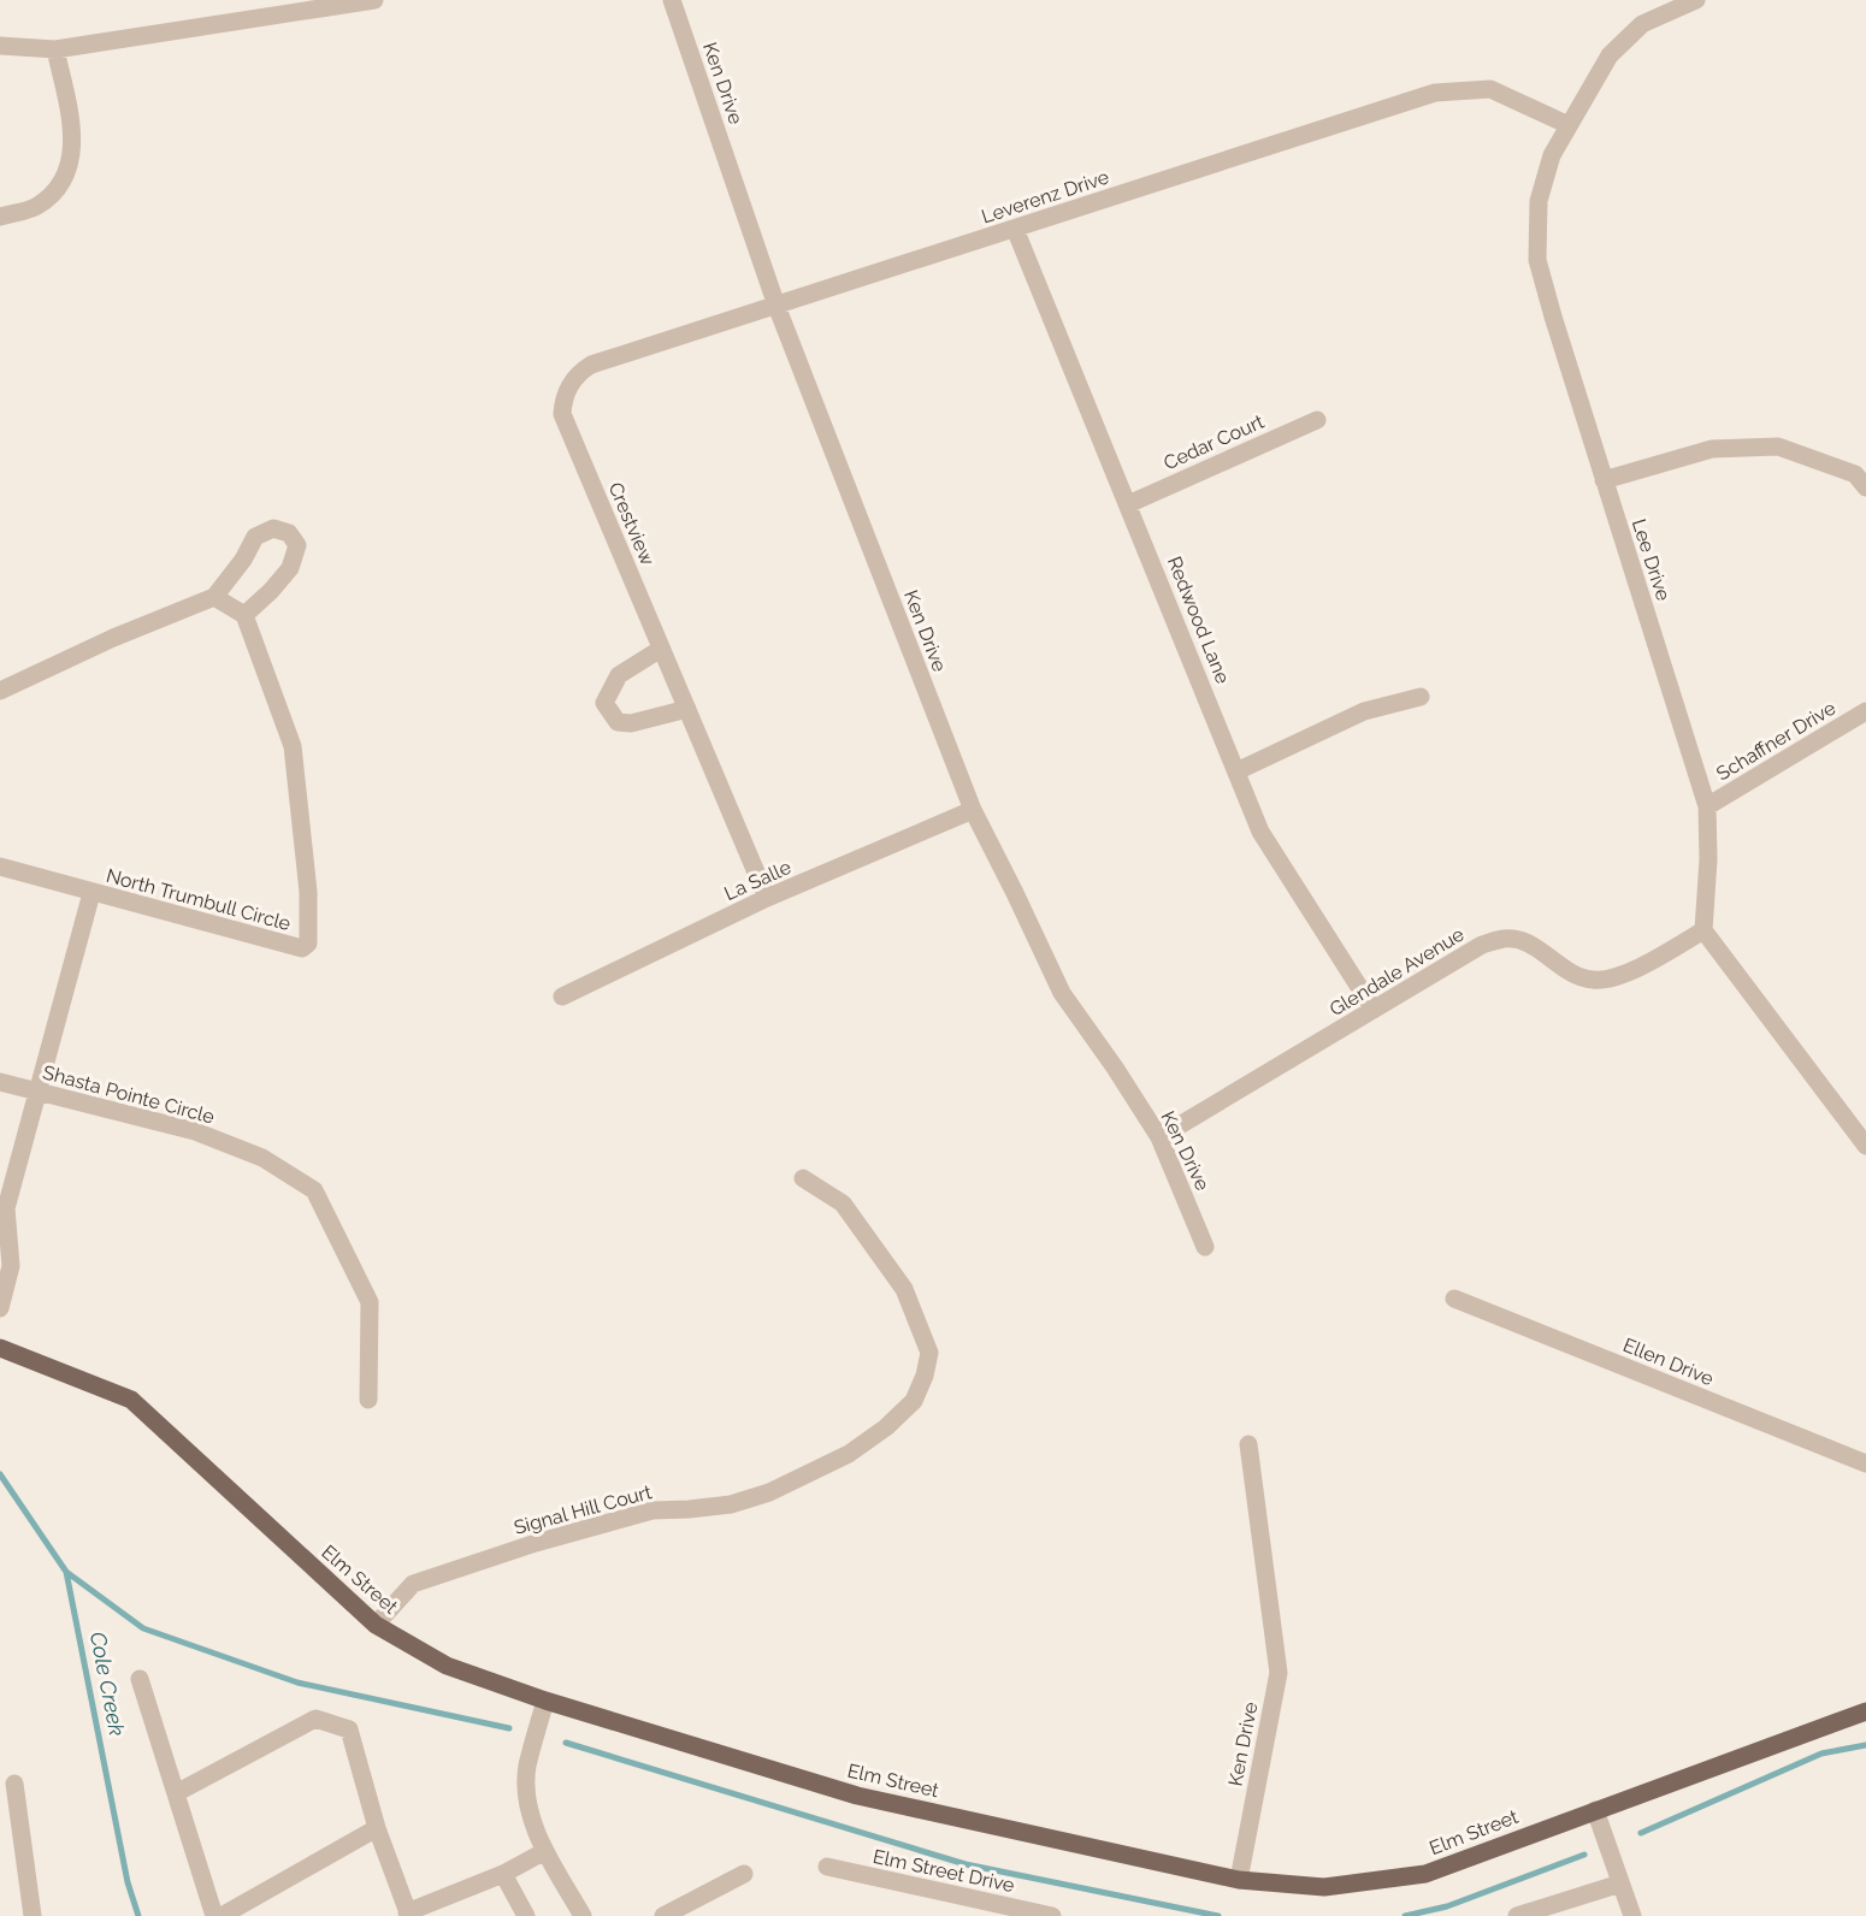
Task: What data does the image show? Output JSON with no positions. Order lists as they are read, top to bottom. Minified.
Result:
{"streets":{"main road":["Elm Street"],"street":["Ken Drive","Leverenz Drive","Cedar Court","Crestview","Lee Drive","Redwood Lane","Schaffner Drive","La Salle","North Trumbull Circle","Glendale Avenue","Shasta Pointe Circle","Ellen Drive","Signal Hill Court","Elm Street Drive"]},"crossings":[["Ken Drive","Leverenz Drive"],["Ken Drive","La Salle"],["Ken Drive","Glendale Avenue"],["Ken Drive","Elm Street"],["Leverenz Drive","Crestview"],["Leverenz Drive","Lee Drive"],["Leverenz Drive","Redwood Lane"],["Cedar Court","Redwood Lane"],["Crestview","La Salle"],["Lee Drive","Schaffner Drive"],["Lee Drive","Glendale Avenue"],["Redwood Lane","Glendale Avenue"],["Signal Hill Court","Elm Street"]],"water":["Cole Creek"]}
